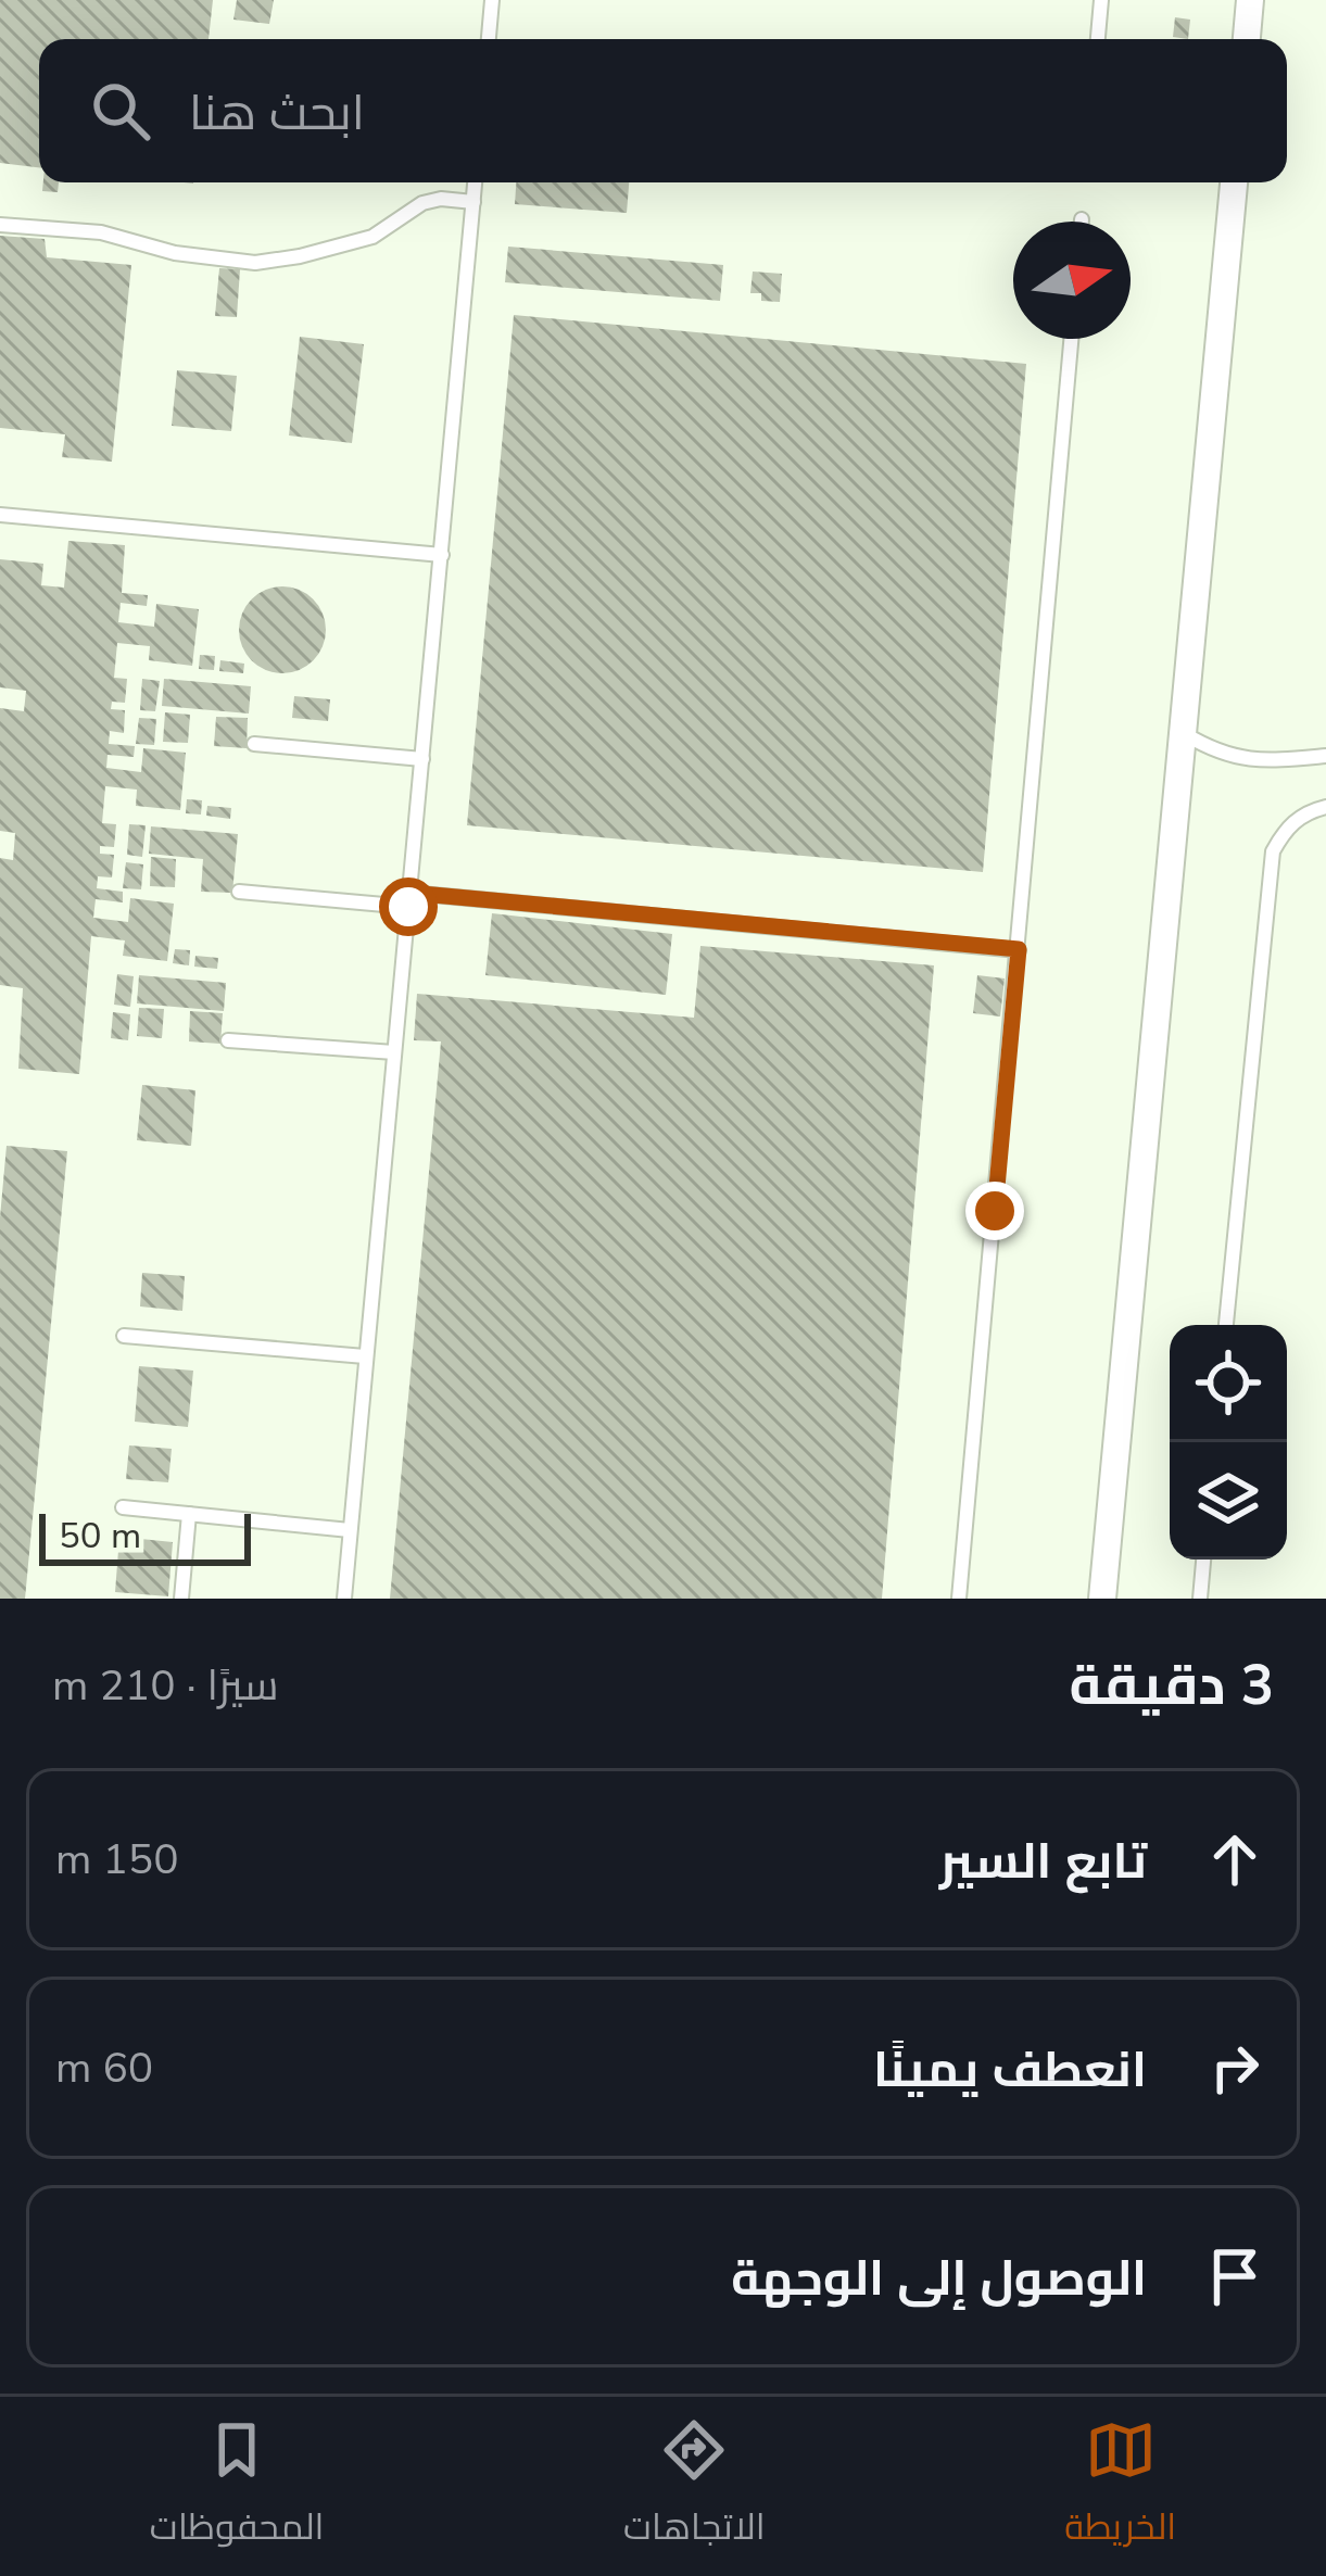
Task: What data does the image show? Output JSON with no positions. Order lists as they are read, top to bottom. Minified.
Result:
{"scale_bar":"50 m","north":"right","page":{"search":"ابحث هنا","scale":"50 m","heading":["3 دقيقة","سيرًا · 210 m"],"list":[["تابع السير","150 m"],["انعطف يمينًا","60 m"],"الوصول إلى الوجهة"],"nav":["الخريطة","الاتجاهات","المحفوظات"]}}
